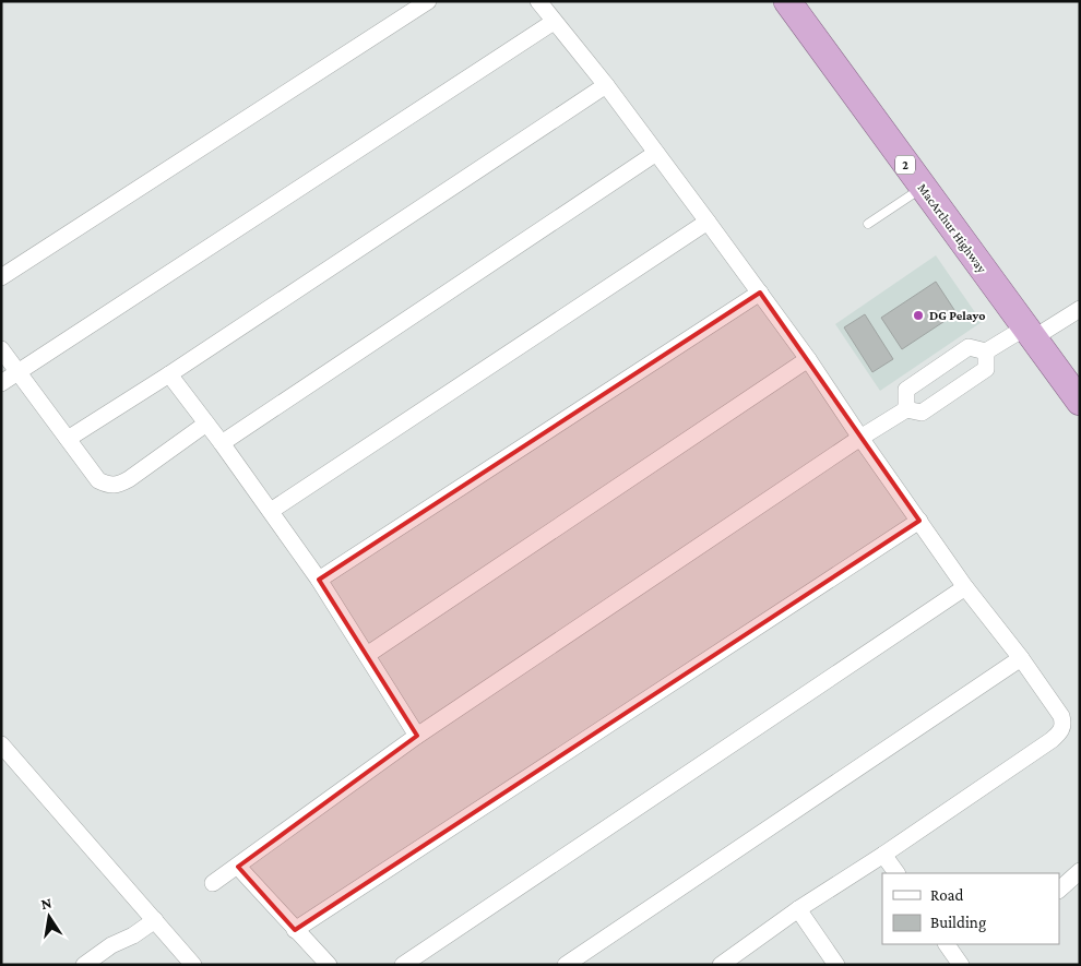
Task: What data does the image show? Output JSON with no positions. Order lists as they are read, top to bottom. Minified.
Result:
{"streets":{"highway":["2","MacArthur Highway"]},"places":["DG Pelayo"],"legend":["Road","Building"],"north":"top"}
